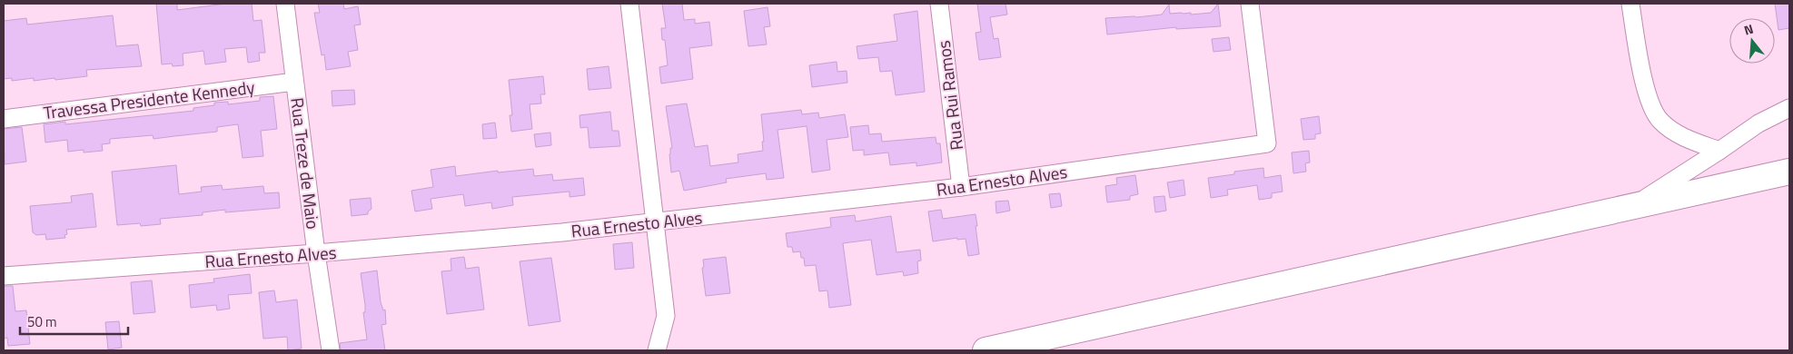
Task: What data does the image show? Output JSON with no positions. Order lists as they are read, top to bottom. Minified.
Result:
{"streets":{"street":["Rua Rui Ramos","Travessa Presidente Kennedy","Rua Treze de Maio","Rua Ernesto Alves"]},"crossings":[["Rua Rui Ramos","Rua Ernesto Alves"],["Travessa Presidente Kennedy","Rua Treze de Maio"],["Rua Treze de Maio","Rua Ernesto Alves"]],"scale_bar":"50 m","north":"top"}
